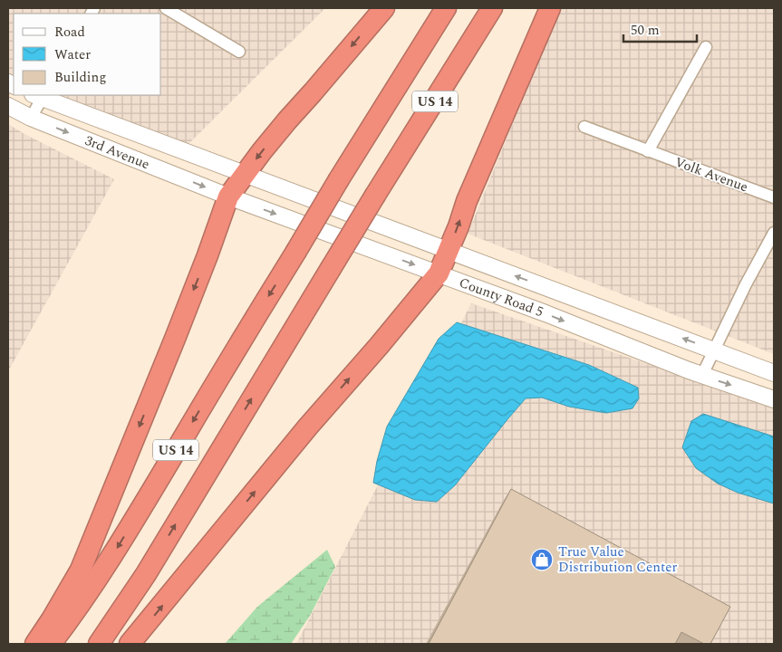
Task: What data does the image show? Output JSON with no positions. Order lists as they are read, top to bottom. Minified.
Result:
{"streets":{"highway":["US 14"],"street":["3rd Avenue","Volk Avenue","County Road 5"]},"crossings":[["3rd Avenue","County Road 5"]],"places":{"shop":["True Value Distribution Center"]},"legend":["Road","Water","Building"],"scale_bar":"50 m"}
